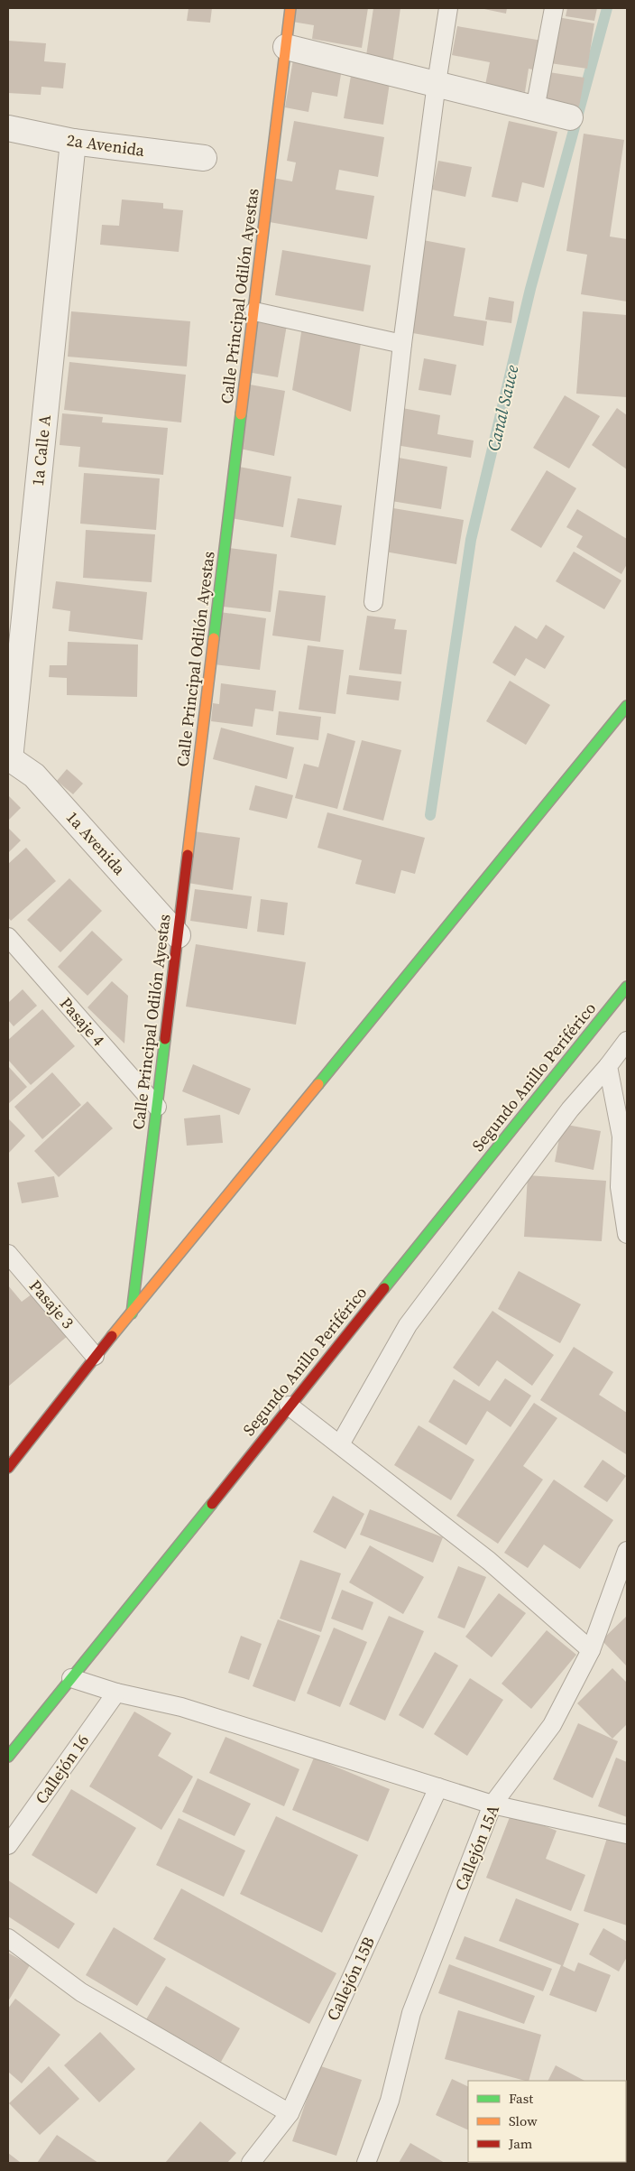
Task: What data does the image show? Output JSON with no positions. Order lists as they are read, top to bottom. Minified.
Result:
{"streets":{"main road":["Calle Principal Odilón Ayestas","Segundo Anillo Periférico"],"street":["2a Avenida","1a Calle A","1a Avenida"],"lane":["Pasaje 4","Pasaje 3","Callejón 16","Callejón 15A","Callejón 15B"]},"crossings":[["2a Avenida","1a Calle A"],["Calle Principal Odilón Ayestas","1a Avenida"],["Calle Principal Odilón Ayestas","Pasaje 4"],["1a Calle A","1a Avenida"]],"water":["Canal Sauce"],"legend":["Fast","Slow","Jam"]}
